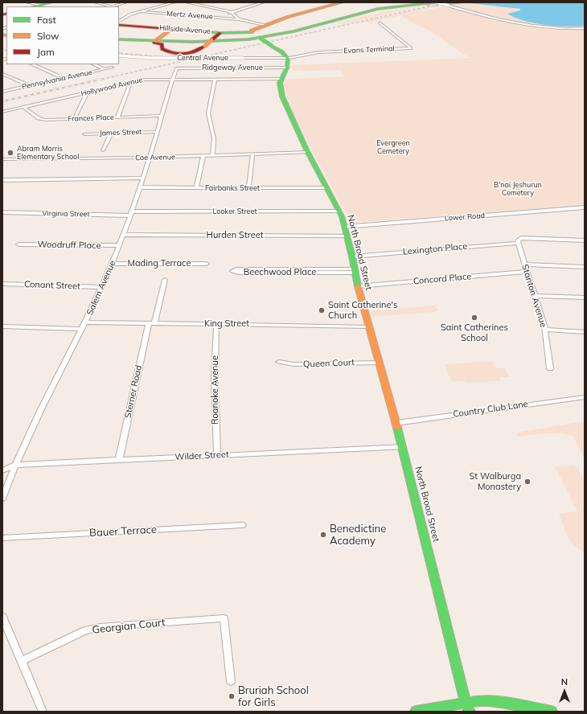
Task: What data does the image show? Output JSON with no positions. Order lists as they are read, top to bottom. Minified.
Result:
{"streets":{"main road":["Hillside Avenue","North Broad Street"],"street":["Mertz Avenue","Evans Terminal","Central Avenue","Ridgeway Avenue","Pennsylvania Avenue","Hollywood Avenue","Frances Place","James Street","Coe Avenue","Fairbanks Street","Looker Street","Virginia Street","Lower Road","Hurden Street","Woodruff Place","Lexington Place","Mading Terrace","Beechwood Place","Concord Place","Conant Street","Salem Avenue","Stanton Avenue","King Street","Queen Court","Roanoke Avenue","Sterner Road","Country Club Lane","Wilder Street","Bauer Terrace","Georgian Court"]},"crossings":[["Evans Terminal","Central Avenue"],["Evans Terminal","Ridgeway Avenue"],["Central Avenue","Ridgeway Avenue"],["Ridgeway Avenue","Salem Avenue"],["Hollywood Avenue","Frances Place"],["Hollywood Avenue","North Broad Street"],["Hollywood Avenue","Salem Avenue"],["Frances Place","Salem Avenue"],["James Street","Salem Avenue"],["Coe Avenue","North Broad Street"],["Coe Avenue","Salem Avenue"],["Fairbanks Street","North Broad Street"],["Fairbanks Street","Salem Avenue"],["Looker Street","Virginia Street"],["Looker Street","North Broad Street"],["Looker Street","Salem Avenue"],["Virginia Street","Salem Avenue"],["Lower Road","North Broad Street"],["Hurden Street","North Broad Street"],["Hurden Street","Salem Avenue"],["Woodruff Place","Salem Avenue"],["Lexington Place","North Broad Street"],["Lexington Place","Stanton Avenue"],["North Broad Street","Beechwood Place"],["North Broad Street","Concord Place"],["North Broad Street","King Street"],["North Broad Street","Queen Court"],["North Broad Street","Country Club Lane"],["North Broad Street","Wilder Street"],["Mading Terrace","Salem Avenue"],["Concord Place","Stanton Avenue"],["Conant Street","Salem Avenue"],["Salem Avenue","King Street"],["Salem Avenue","Wilder Street"],["King Street","Roanoke Avenue"],["King Street","Sterner Road"],["Roanoke Avenue","Wilder Street"],["Sterner Road","Wilder Street"]],"parks":["Evergreen Cemetery","B'nai Jeshurun Cemetery"],"places":["Abram Morris Elementary School","Saint Catherine's Church","Saint Catherines School","St Walburga Monastery","Benedictine Academy","Bruriah School for Girls"],"legend":["Fast","Slow","Jam"],"north":"top"}
